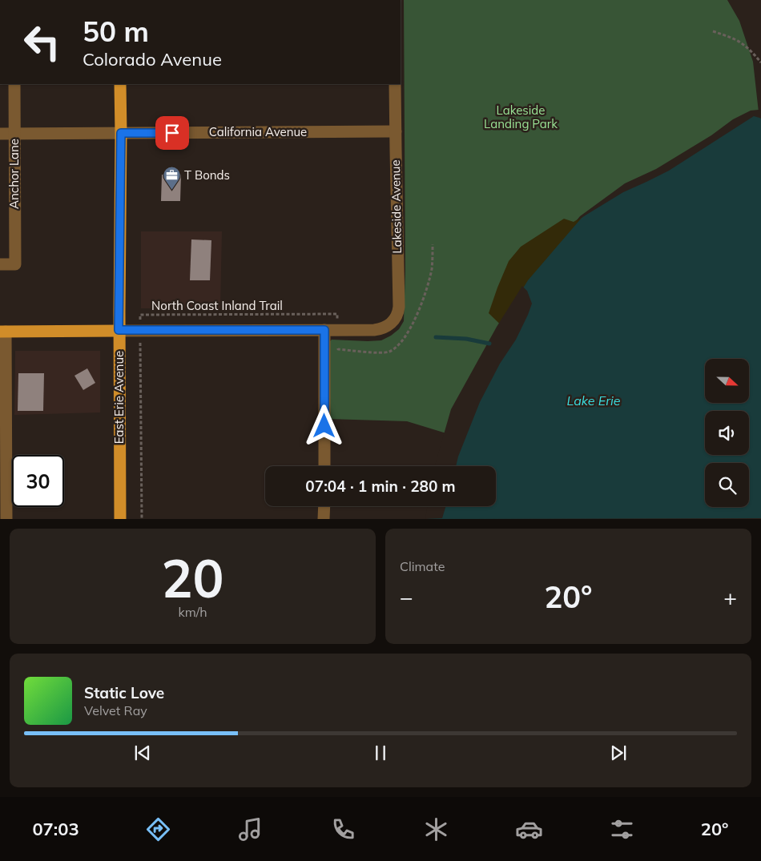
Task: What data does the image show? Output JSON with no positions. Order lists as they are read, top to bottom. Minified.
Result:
{"streets":{"main road":["East Erie Avenue"],"street":["California Avenue","Anchor Lane","Lakeside Avenue"],"path":["North Coast Inland Trail"]},"crossings":[["California Avenue","Anchor Lane"],["California Avenue","Lakeside Avenue"],["California Avenue","East Erie Avenue"],["Lakeside Avenue","North Coast Inland Trail"]],"water":["Lake Erie"],"parks":["Lakeside Landing Park"],"places":{"office":["T Bonds"]},"north":"right","page":{"turn":["50 m","Colorado Avenue"],"limit":"30","trip":"07:04 · 1 min · 280 m","tile":[["20","km/h"],"Climate"],"heat":["−","20°","+"],"song":["Static Love","Velvet Ray"],"tabs":["07:03","20°"]}}
